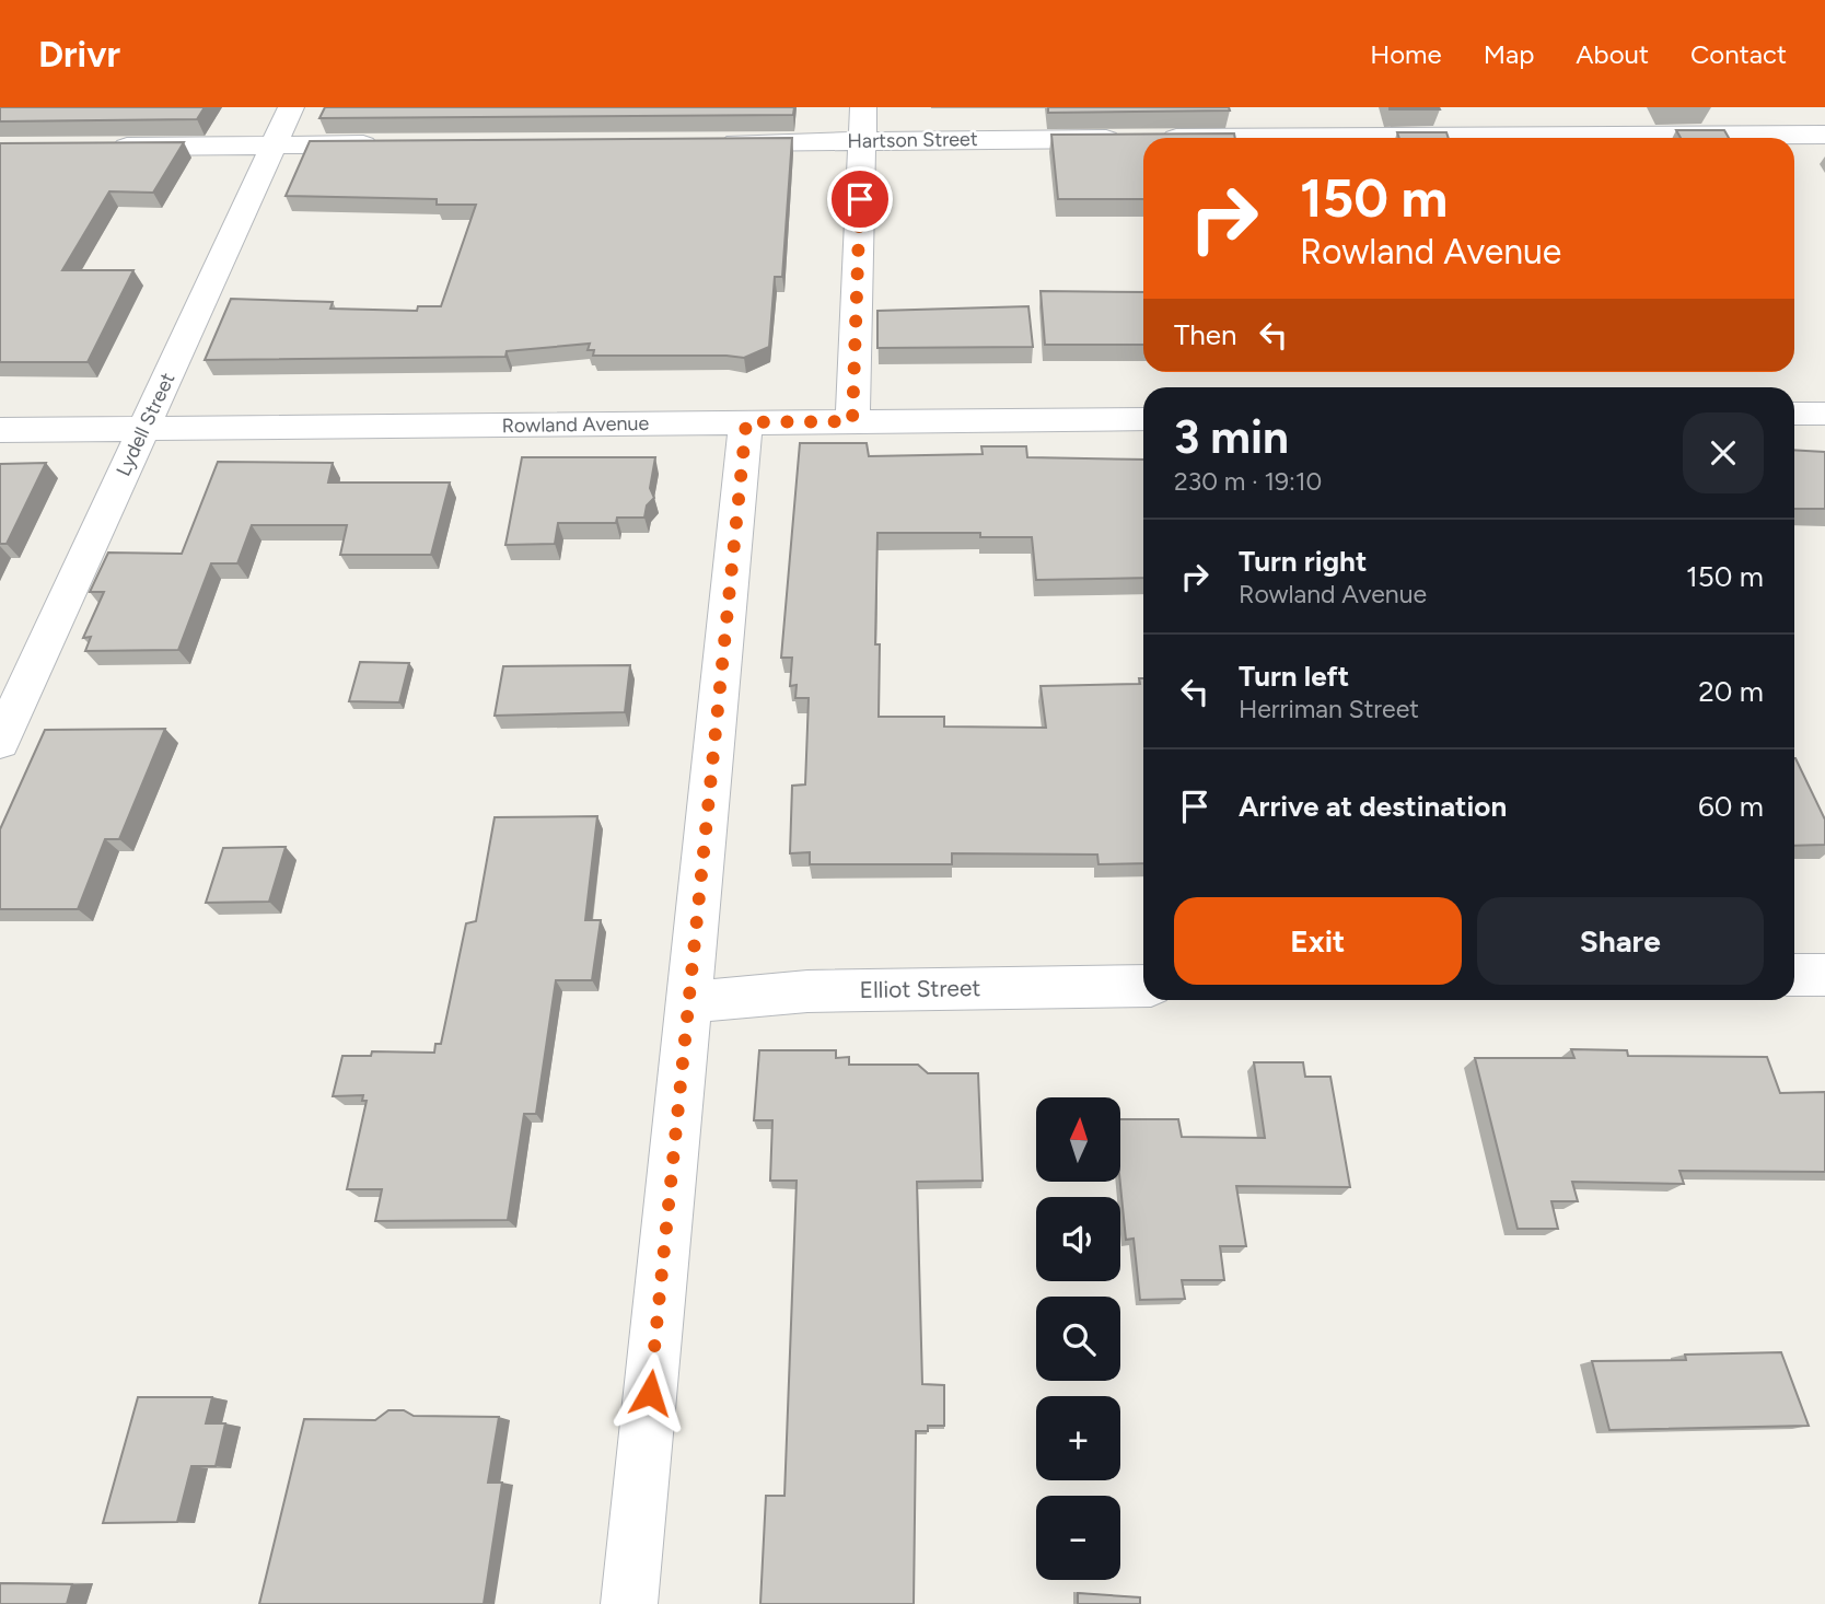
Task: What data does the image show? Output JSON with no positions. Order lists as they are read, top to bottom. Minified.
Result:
{"streets":{"street":["Hartson Street","Lydell Street","Rowland Avenue","Elliot Street"]},"crossings":[["Lydell Street","Rowland Avenue"]],"north":"top","page":{"header":"Drivr","nav":["Home","Map","About","Contact"],"turn":["150 m","Rowland Avenue"],"then":"Then","heading":["3 min","230 m · 19:10"],"list":[{"name":"Turn right","note":"Rowland Avenue","value":"150 m"},{"name":"Turn left","note":"Herriman Street","value":"20 m"},{"name":"Arrive at destination","value":"60 m"}],"buttons":["Exit","Share"],"map_buttons":["+","−"]}}
